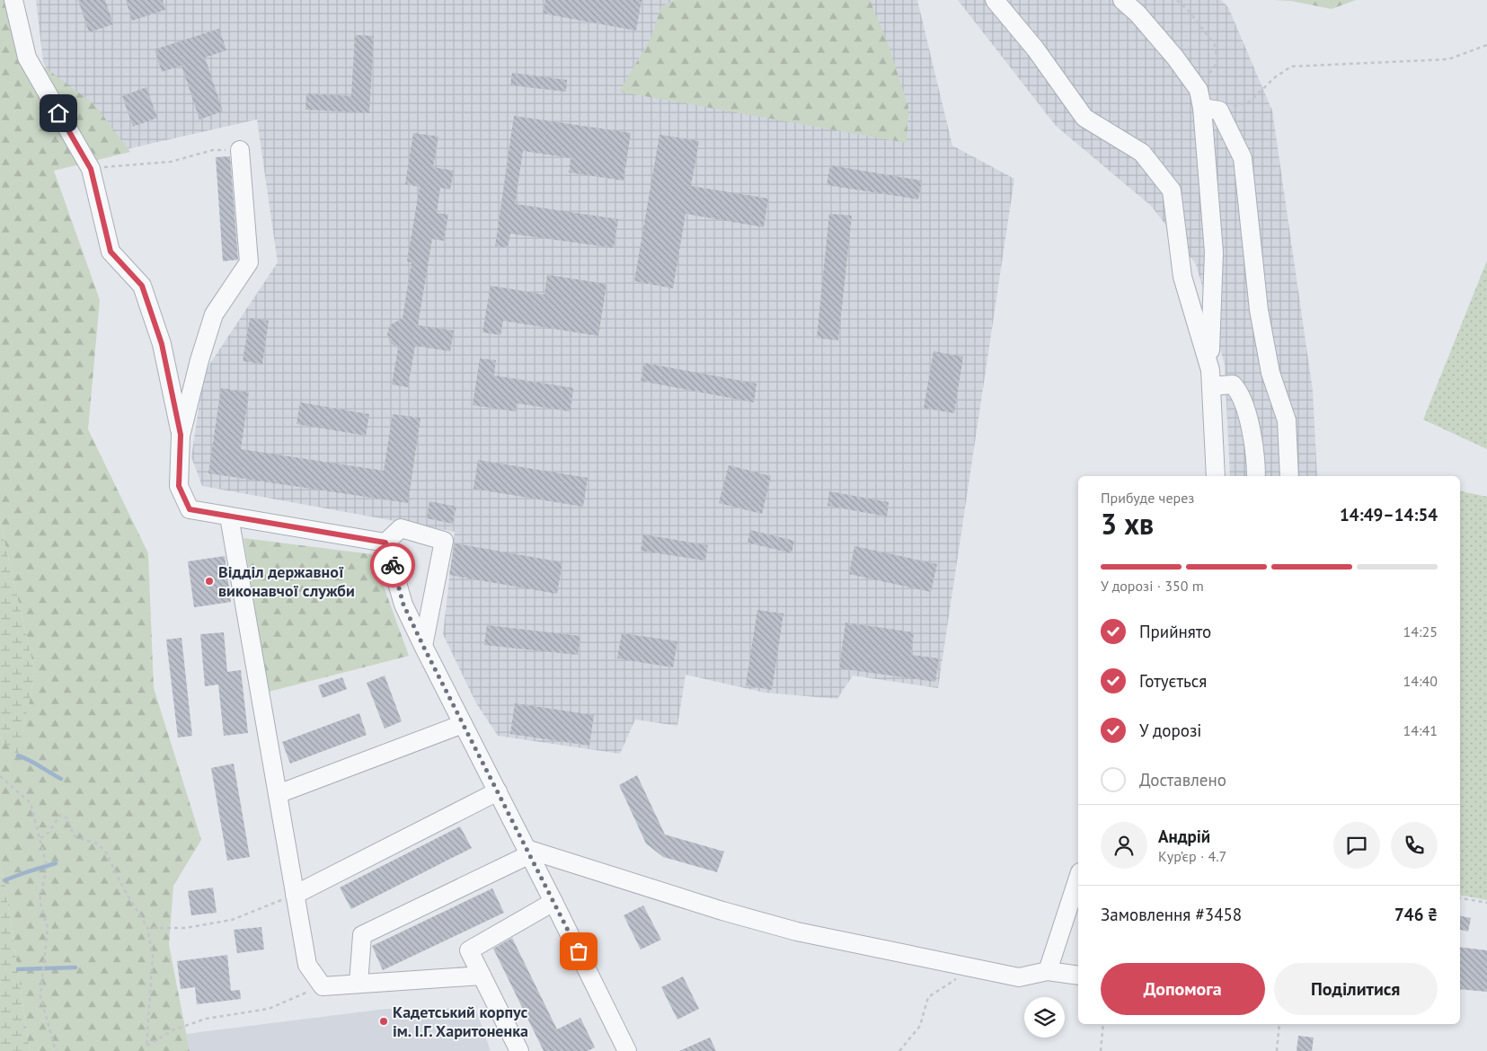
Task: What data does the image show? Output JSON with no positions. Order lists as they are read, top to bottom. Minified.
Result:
{"places":["Відділ державної виконавчої служби","Кадетський корпус ім. І.Г. Харитоненка"],"page":{"heading":["3 хв","Прибуде через","14:49–14:54"],"panel":["Андрій","Кур’єр · 4.7","Замовлення #3458","746 ₴"],"bar":"У дорозі · 350 m","list":[["Прийнято","14:25"],["Готується","14:40"],["У дорозі","14:41"],"Доставлено"],"buttons":["Допомога","Поділитися"]}}
